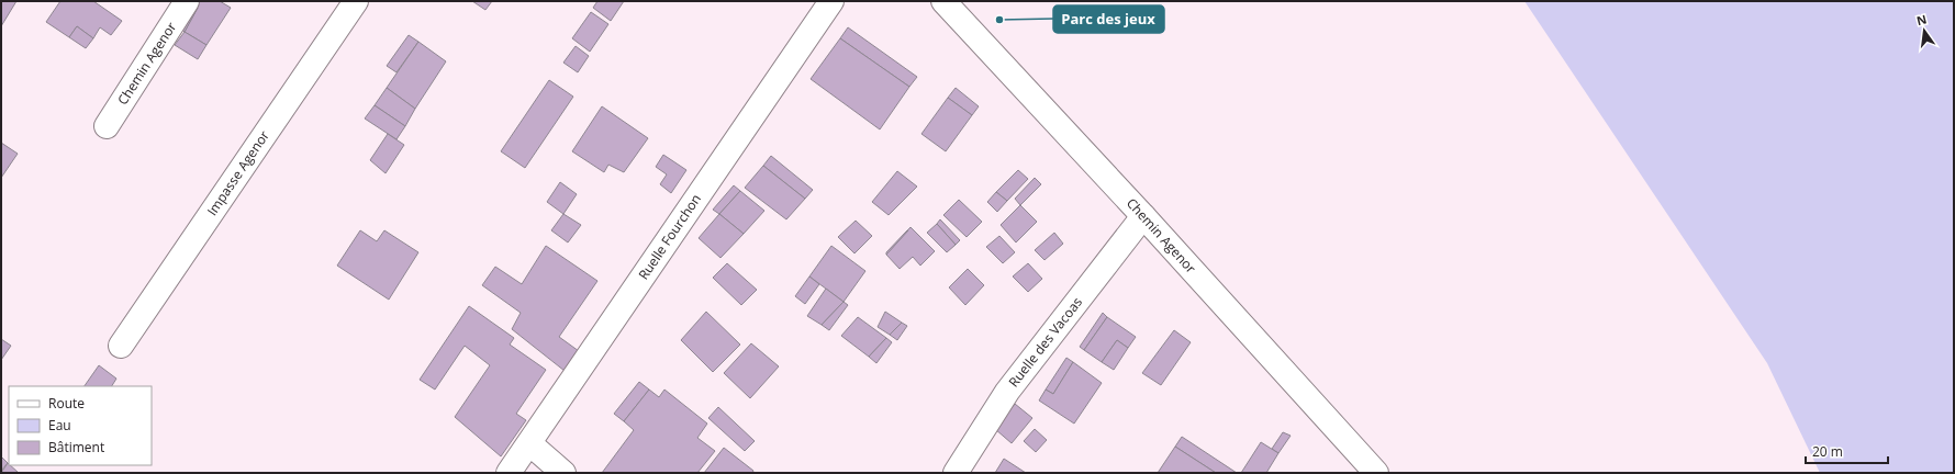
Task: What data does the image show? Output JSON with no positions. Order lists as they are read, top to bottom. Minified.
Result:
{"streets":{"street":["Chemin Agenor","Impasse Agenor","Ruelle Fourchon","Ruelle des Vacoas"]},"crossings":[["Chemin Agenor","Ruelle des Vacoas"]],"places":["Parc des jeux"],"legend":["Route","Eau","Bâtiment"],"scale_bar":"20 m","north":"top"}
